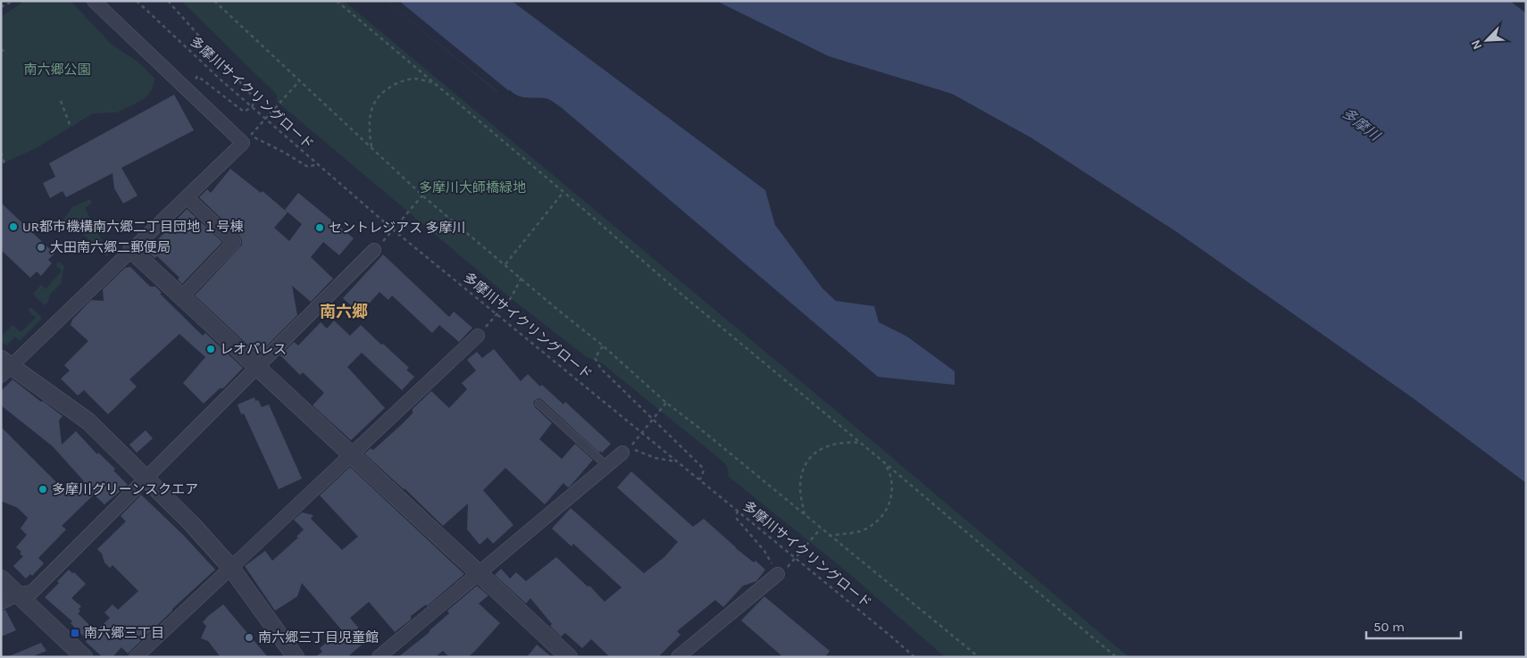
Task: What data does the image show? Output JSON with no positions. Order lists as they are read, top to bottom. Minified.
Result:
{"streets":{"path":["多摩川サイクリングロード"]},"districts":["南六郷"],"water":["多摩川"],"parks":["南六郷公園","多摩川大師橋緑地"],"places":{"other":["UR都市機構南六郷二丁目団地 １号棟","セントレジアス 多摩川","大田南六郷二郵便局","レオパレス","多摩川グリーンスクエア","南六郷三丁目児童館"],"transit":["南六郷三丁目"]},"scale_bar":"50 m","north":"bottom left"}
